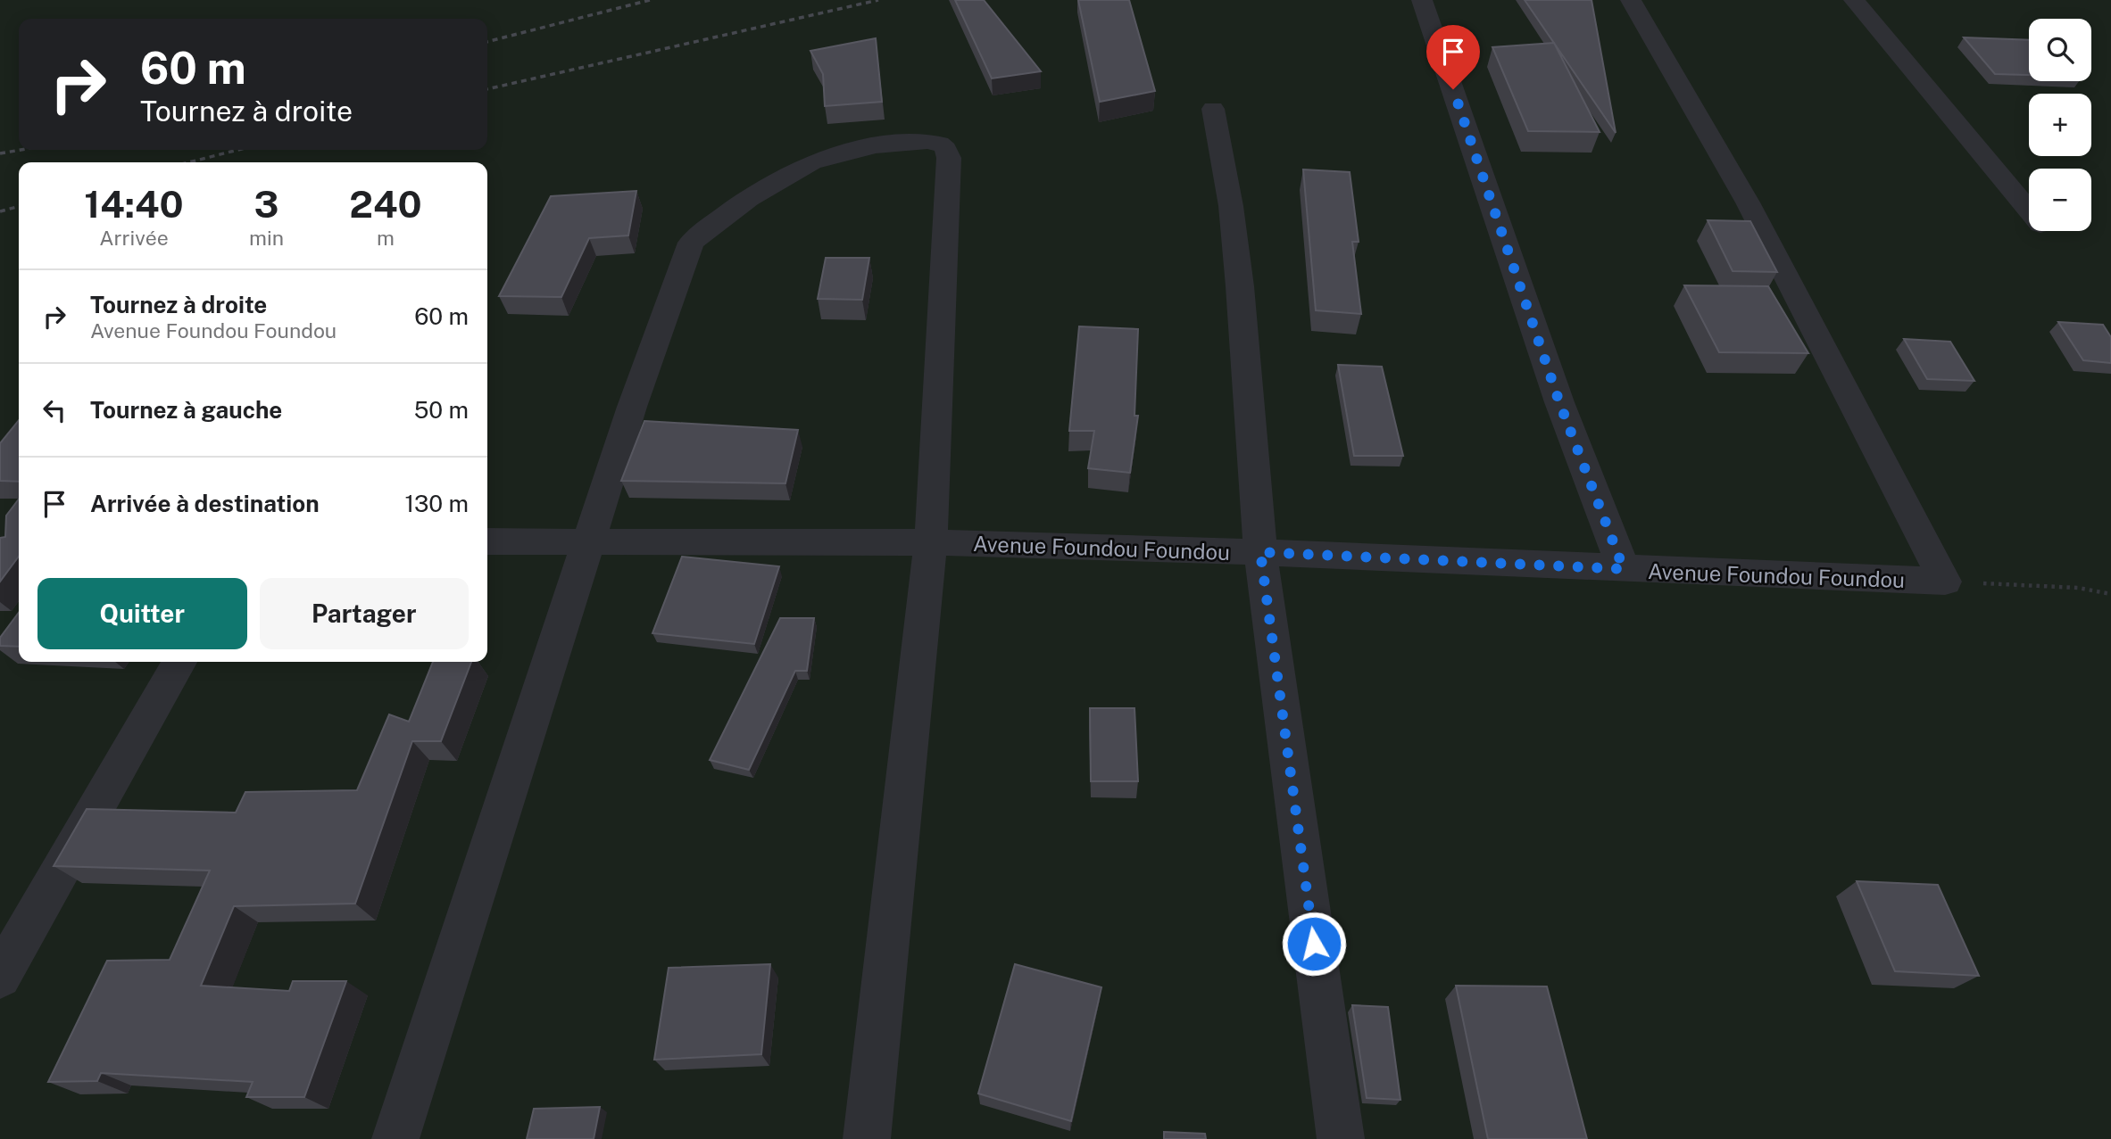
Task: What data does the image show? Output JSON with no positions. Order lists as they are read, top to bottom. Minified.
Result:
{"streets":{"street":["Avenue Foundou Foundou"]},"page":{"map_buttons":["+","−"],"turn":["60 m","Tournez à droite"],"eta":["14:40","Arrivée","3","min","240","m"],"list":[{"name":"Tournez à droite","note":"Avenue Foundou Foundou","value":"60 m"},{"name":"Tournez à gauche","value":"50 m"},{"name":"Arrivée à destination","value":"130 m"}],"buttons":["Quitter","Partager"]}}
